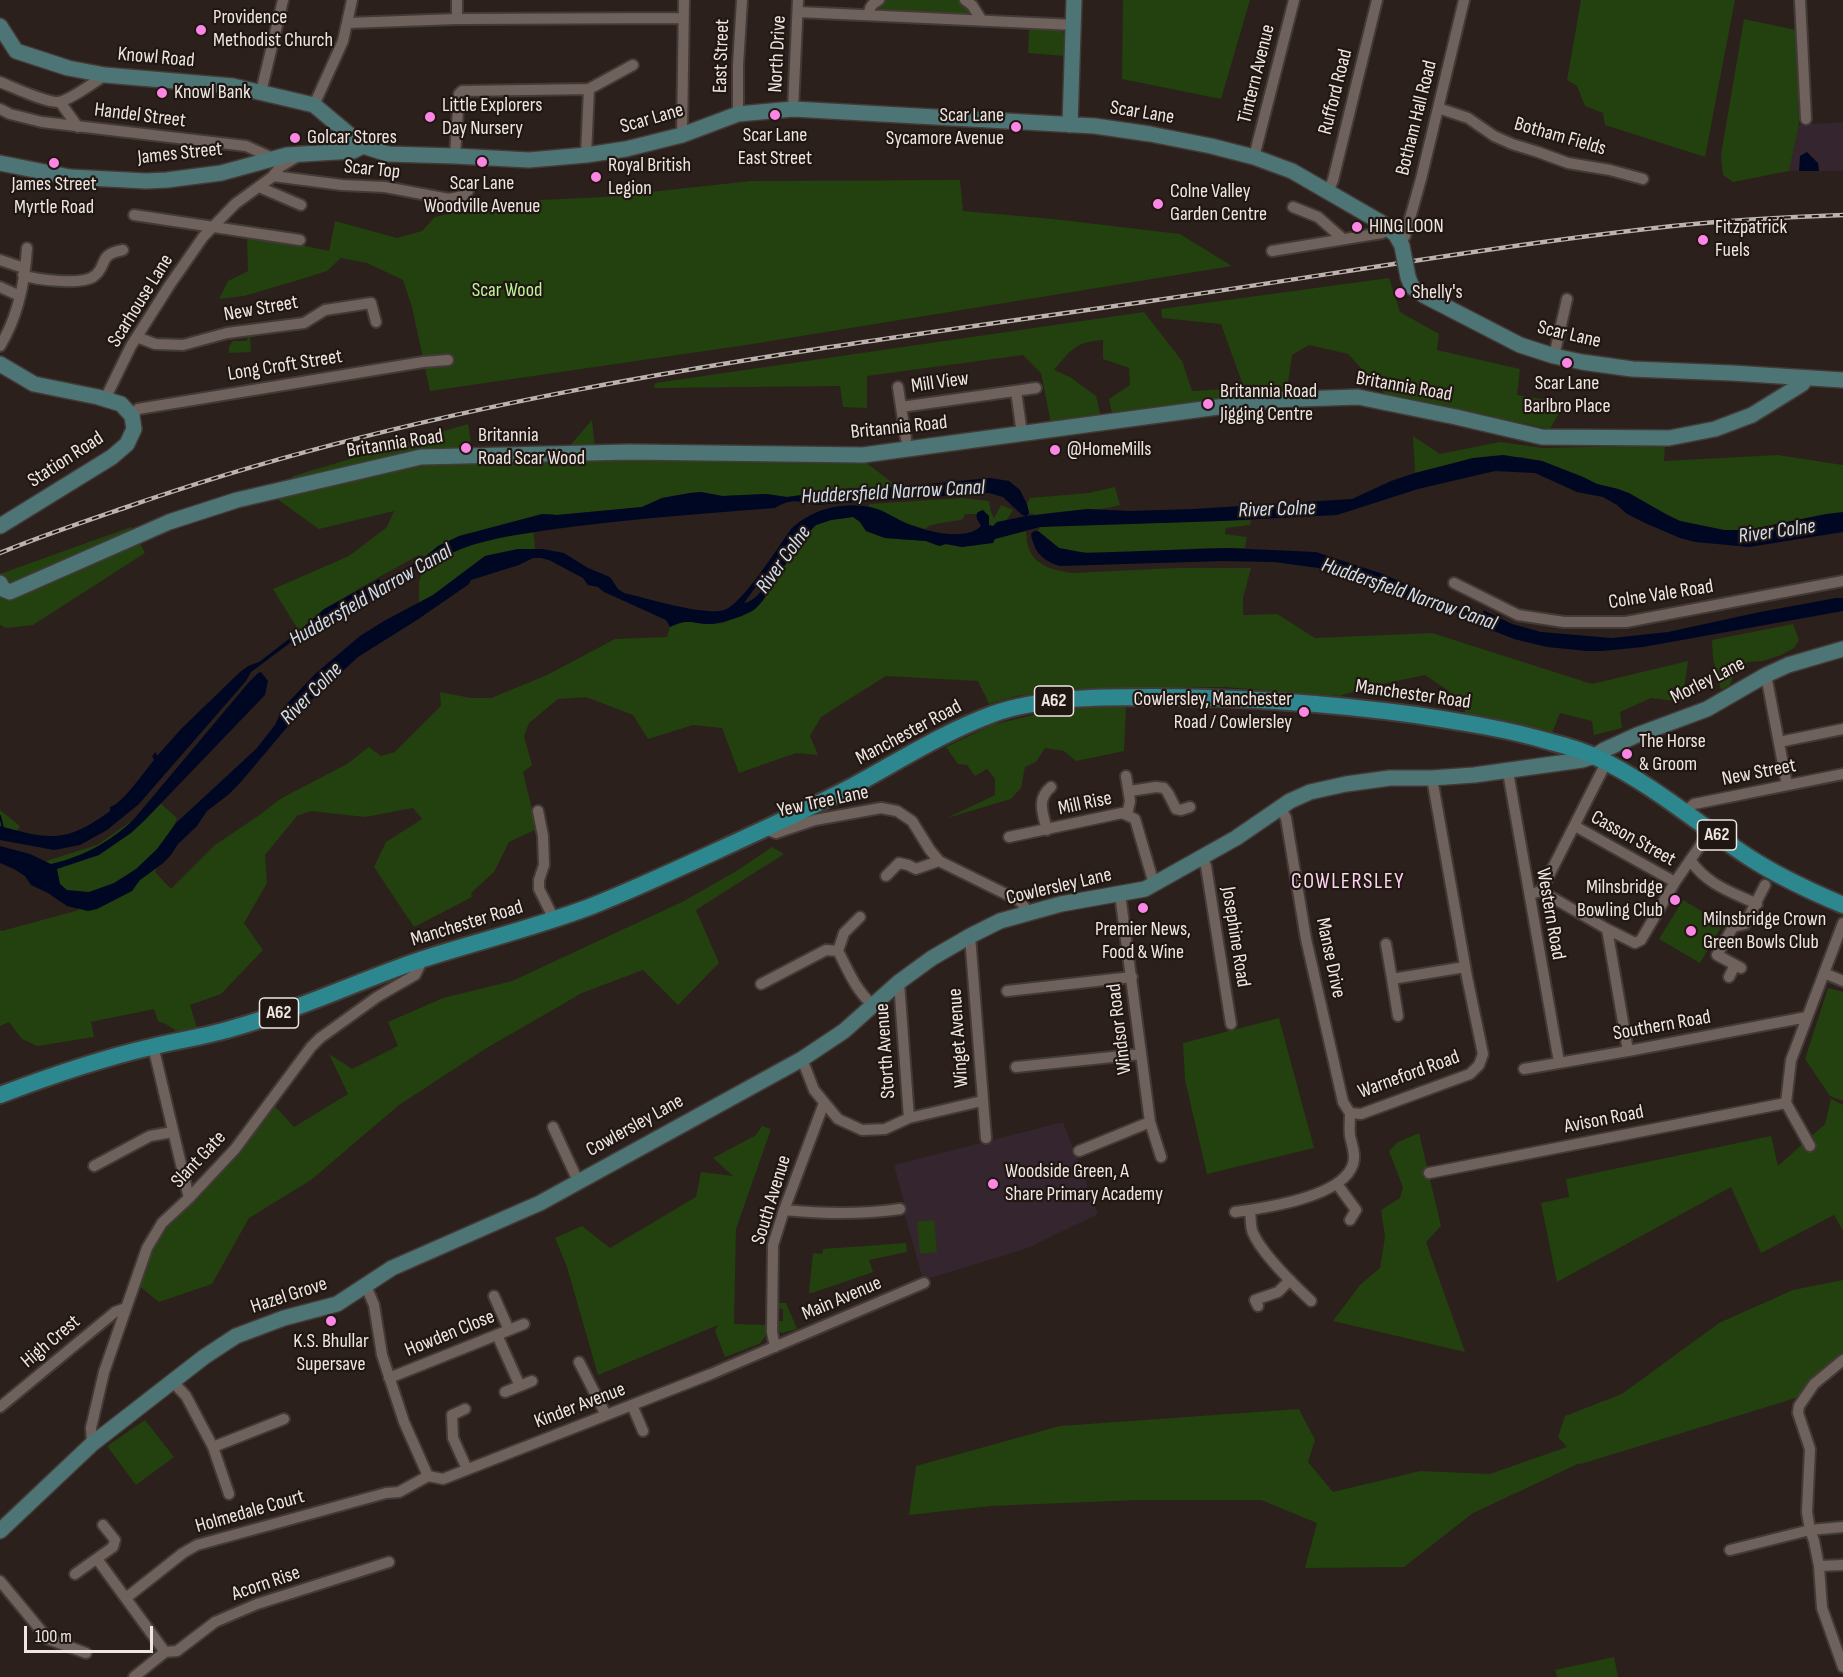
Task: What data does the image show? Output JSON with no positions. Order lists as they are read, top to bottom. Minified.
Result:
{"streets":{"main road":["Manchester Road","A62"],"street":["North Drive","East Street","Knowl Road","Tintern Avenue","Rufford Road","Scar Lane","Handel Street","Botham Hall Road","Botham Fields","James Street","Scar Top","Scarhouse Lane","New Street","Long Croft Street","Mill View","Britannia Road","Station Road","Colne Vale Road","Morley Lane","Yew Tree Lane","Mill Rise","Casson Street","Cowlersley Lane","Western Road","Josephine Road","Manse Drive","Southern Road","Windsor Road","Winget Avenue","Storth Avenue","Warneford Road","Avison Road","Slant Gate","South Avenue","Hazel Grove","Main Avenue","Howden Close","High Crest","Kinder Avenue","Holmedale Court","Acorn Rise"]},"crossings":[["North Drive","Scar Lane"],["East Street","Scar Lane"],["Knowl Road","Scar Lane"],["Knowl Road","James Street"],["Tintern Avenue","Scar Lane"],["Rufford Road","Scar Lane"],["Scar Lane","Botham Hall Road"],["Scar Lane","James Street"],["Scar Lane","Britannia Road"],["Handel Street","James Street"],["Botham Hall Road","Botham Fields"],["James Street","Scarhouse Lane"],["Scar Top","Scarhouse Lane"],["Scarhouse Lane","New Street"],["New Street","Manchester Road"],["Long Croft Street","Station Road"],["Morley Lane","Manchester Road"],["Morley Lane","Cowlersley Lane"],["Manchester Road","Yew Tree Lane"],["Manchester Road","Cowlersley Lane"],["Manchester Road","Slant Gate"],["Yew Tree Lane","Cowlersley Lane"],["Mill Rise","Cowlersley Lane"],["Cowlersley Lane","Western Road"],["Cowlersley Lane","Josephine Road"],["Cowlersley Lane","Manse Drive"],["Cowlersley Lane","Windsor Road"],["Cowlersley Lane","Winget Avenue"],["Cowlersley Lane","Storth Avenue"],["Cowlersley Lane","Warneford Road"],["Cowlersley Lane","Hazel Grove"],["Western Road","Southern Road"],["Manse Drive","Warneford Road"],["Slant Gate","Hazel Grove"],["Slant Gate","High Crest"],["South Avenue","Main Avenue"],["South Avenue","Kinder Avenue"],["Main Avenue","Kinder Avenue"],["Kinder Avenue","Holmedale Court"]],"districts":["COWLERSLEY"],"water":["Huddersfield Narrow Canal","River Colne"],"parks":["Scar Wood"],"places":["Providence Methodist Church","Knowl Bank","Scar Lane East Street","Little Explorers Day Nursery","Scar Lane Sycamore Avenue","Golcar Stores","Scar Lane Woodville Avenue","James Street Myrtle Road","Royal British Legion","Colne Valley Garden Centre","HING LOON","Fitzpatrick Fuels","Shelly's","Scar Lane Barlbro Place","Britannia Road Jigging Centre","Britannia Road Scar Wood","@HomeMills","Cowlersley, Manchester Road / Cowlersley","The Horse & Groom","Milnsbridge Bowling Club","Premier News, Food & Wine","Milnsbridge Crown Green Bowls Club","Woodside Green, A Share Primary Academy","K.S. Bhullar Supersave"],"scale_bar":"100 m"}
